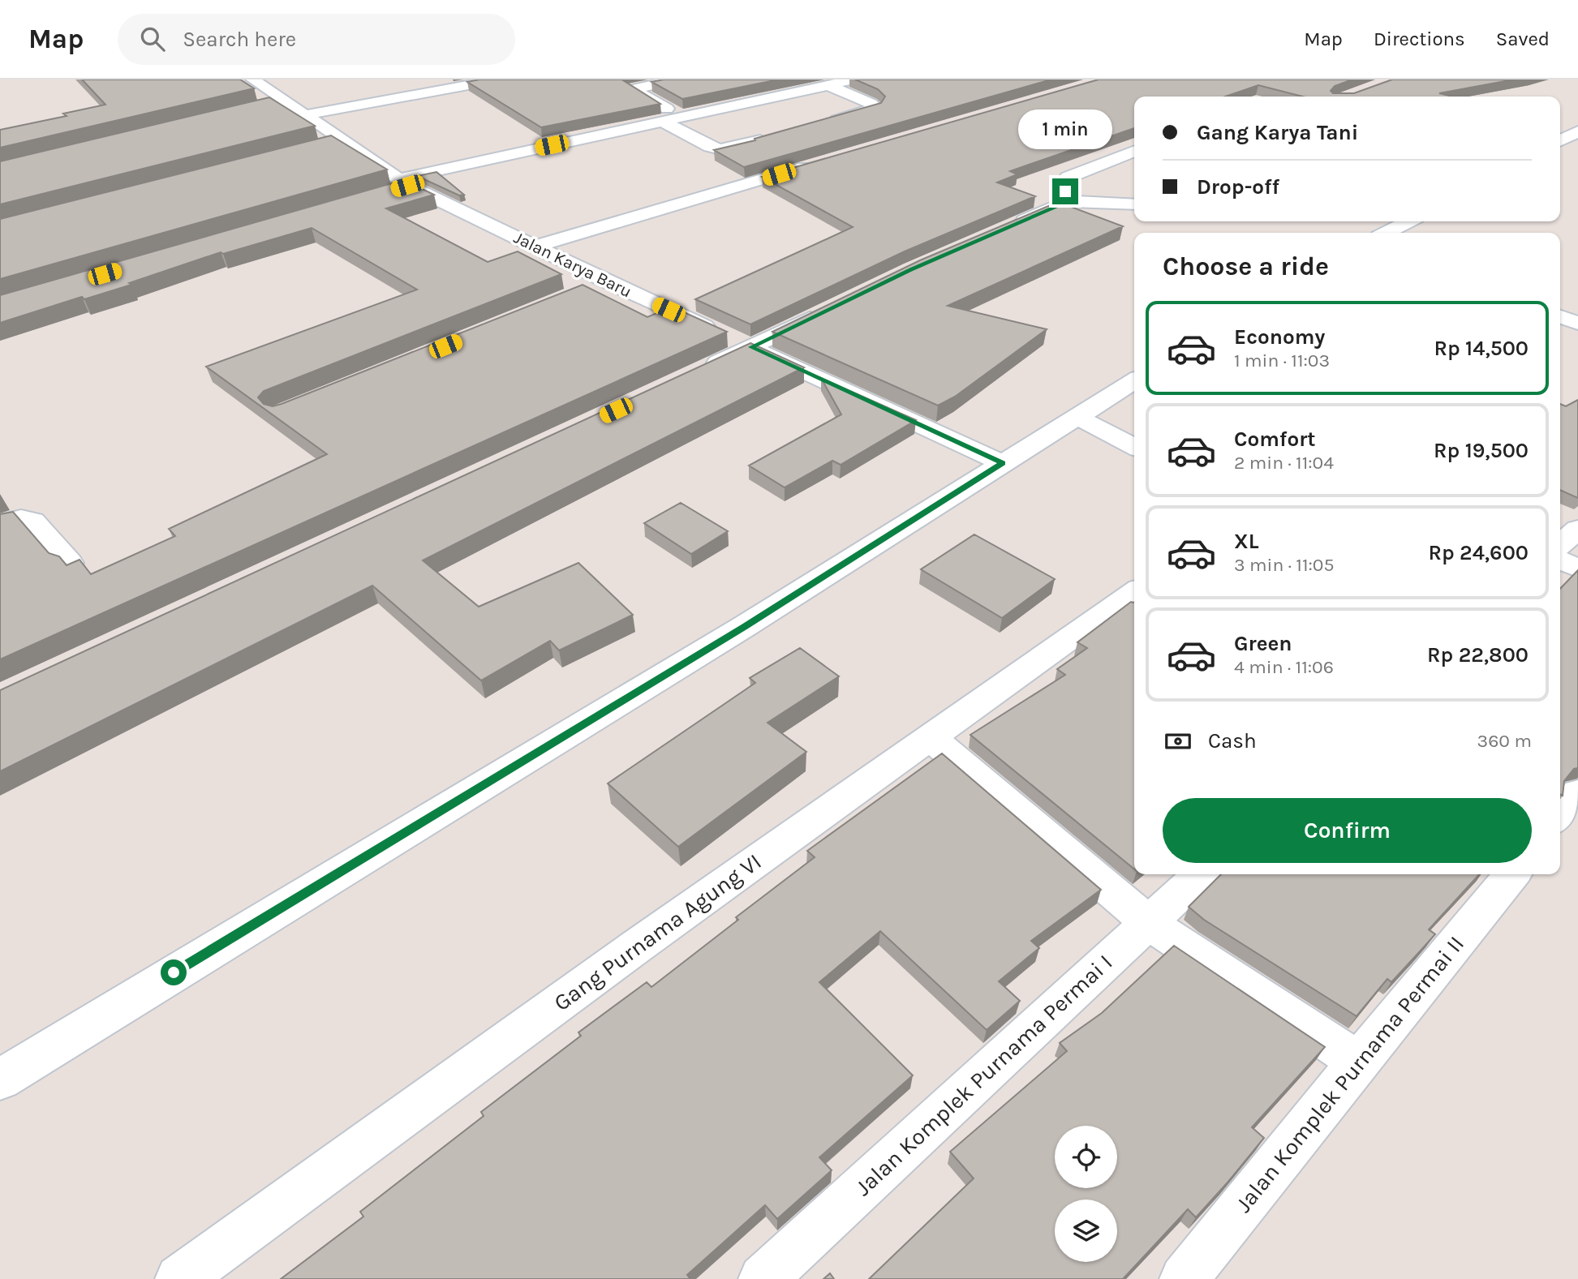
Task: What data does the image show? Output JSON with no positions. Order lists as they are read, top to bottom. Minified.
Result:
{"streets":{"street":["Jalan Karya Baru","Gang Purnama Agung VI","Jalan Komplek Purnama Permai II","Jalan Komplek Purnama Permai I"]},"page":{"header":"Map","search":"Search here","nav":["Map","Directions","Saved"],"banner":["Gang Karya Tani","Drop-off"],"bubble":"1 min","heading":"Choose a ride","list":[{"name":"Economy","note":"1 min · 11:03","value":"Rp 14,500"},{"name":"Comfort","note":"2 min · 11:04","value":"Rp 19,500"},{"name":"XL","note":"3 min · 11:05","value":"Rp 24,600"},{"name":"Green","note":"4 min · 11:06","value":"Rp 22,800"}],"pay":["Cash","360 m"],"buttons":"Confirm"}}
